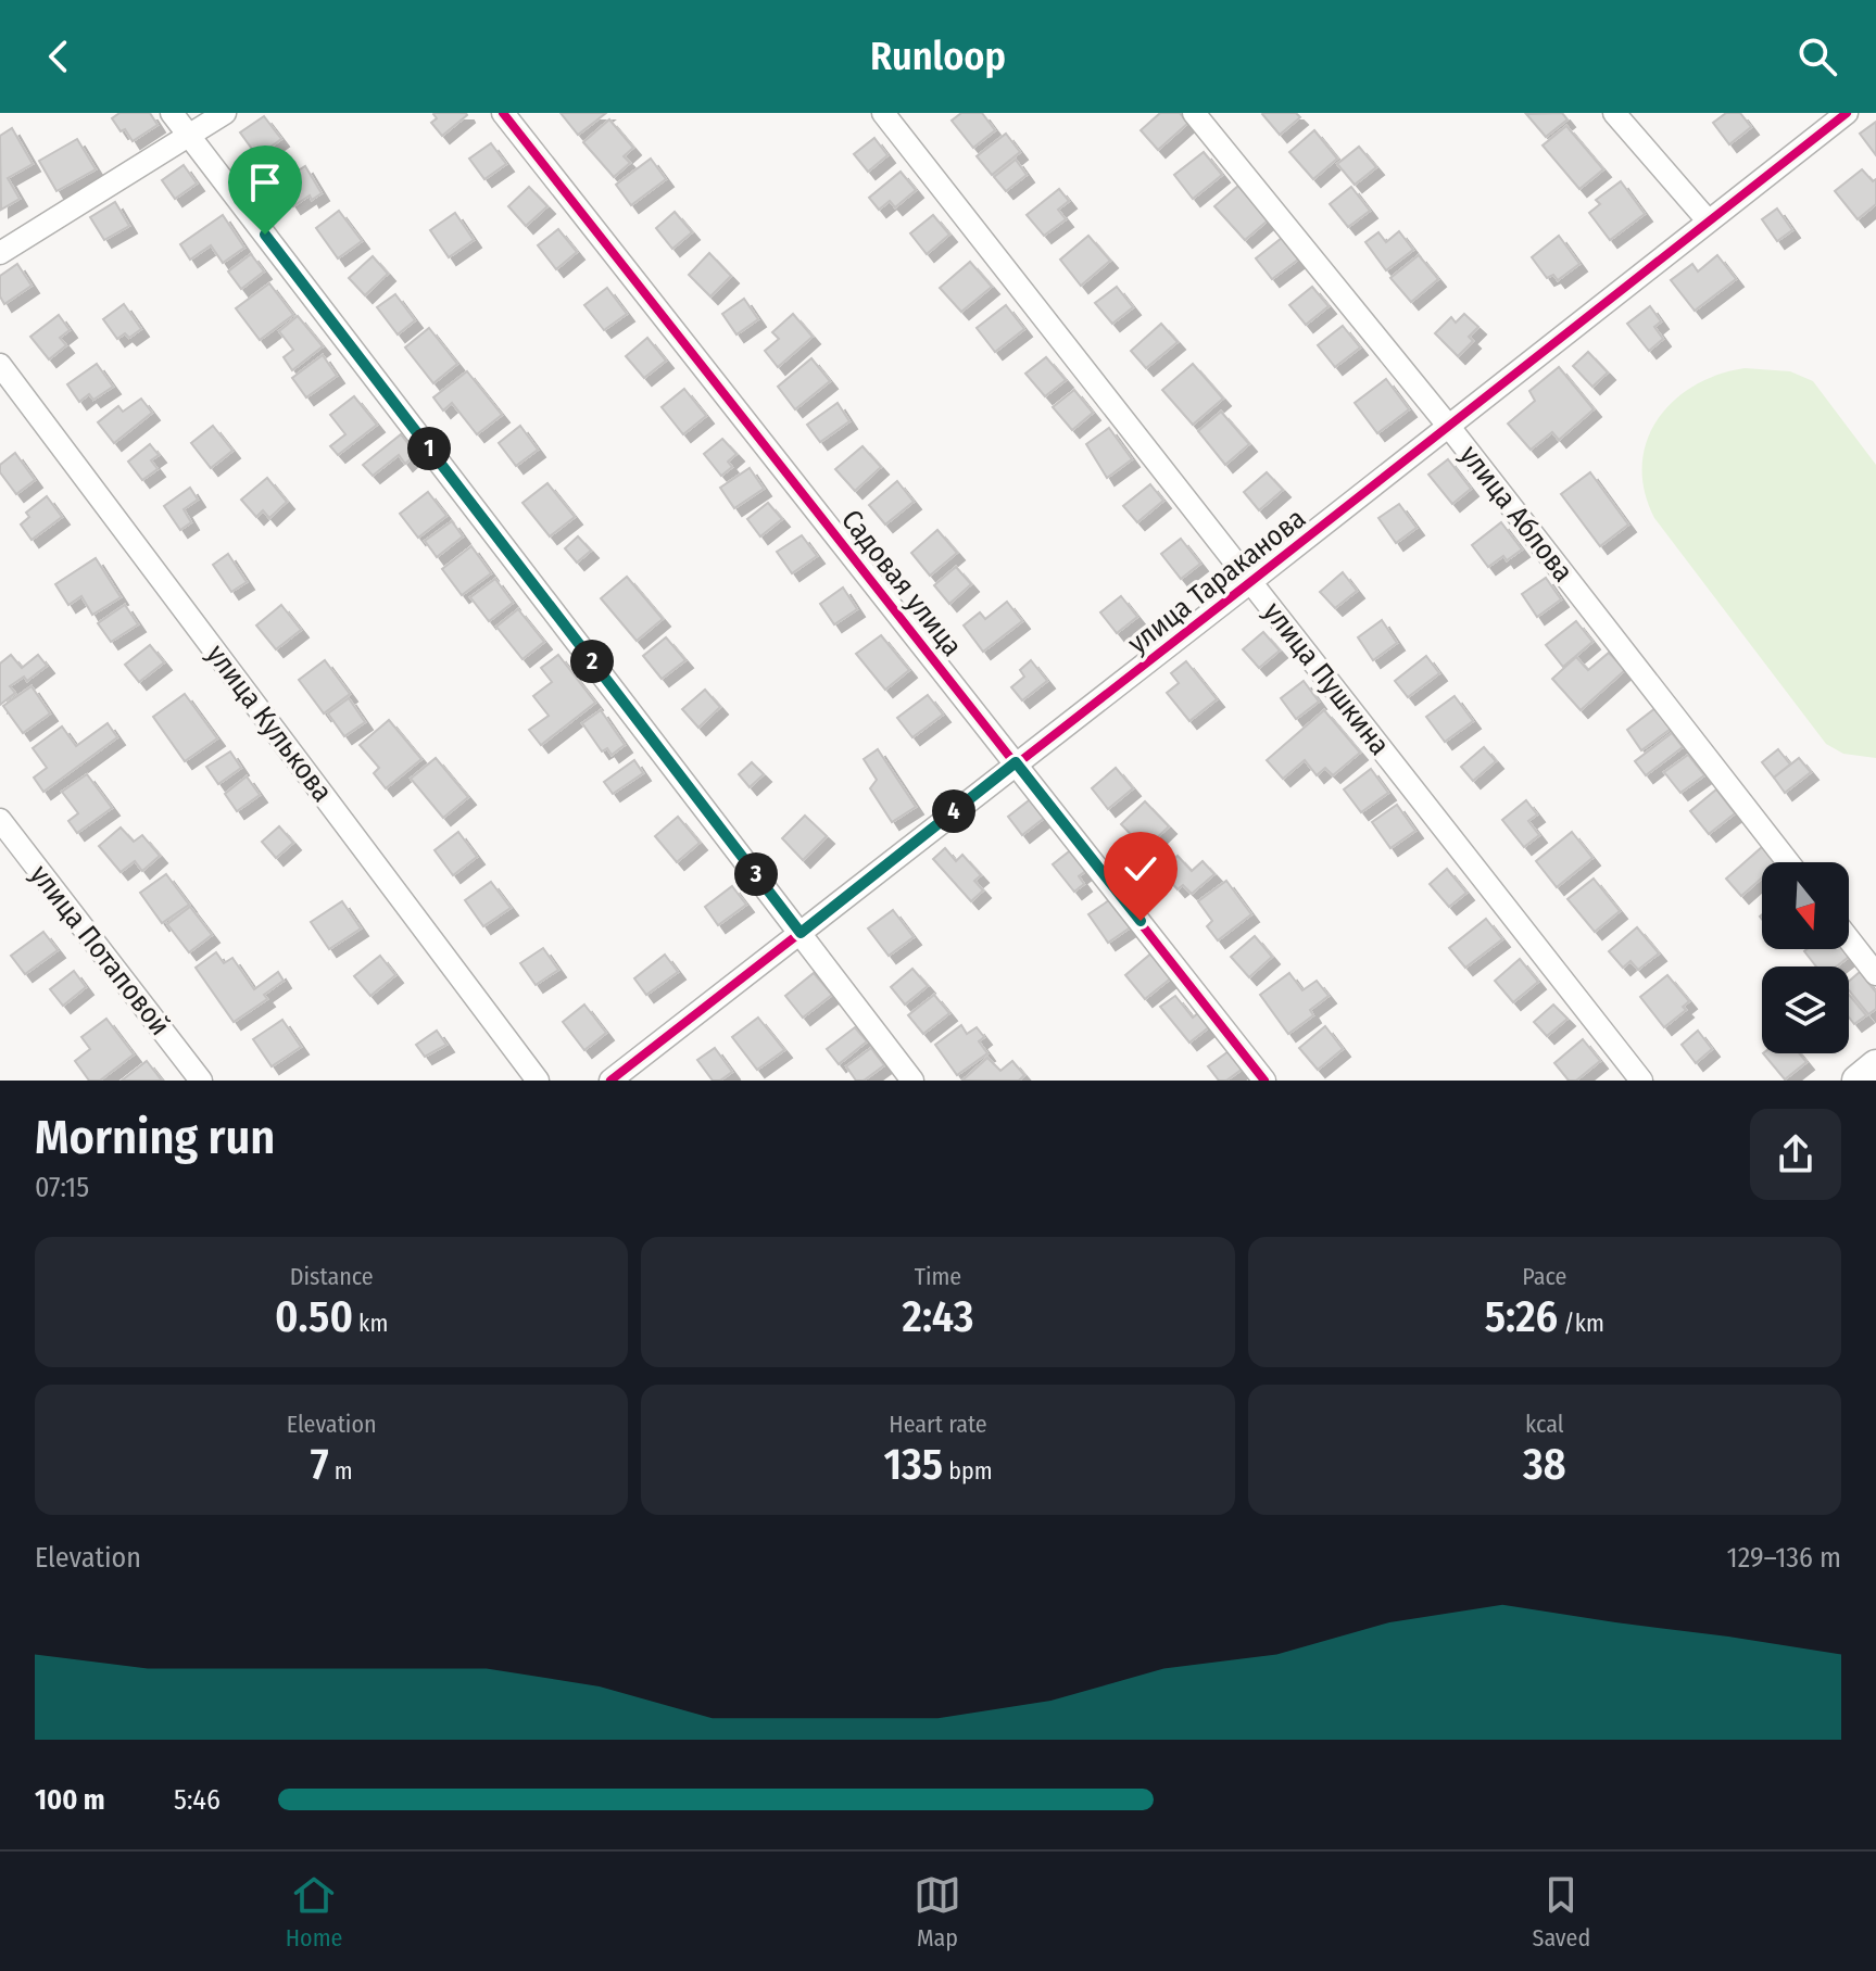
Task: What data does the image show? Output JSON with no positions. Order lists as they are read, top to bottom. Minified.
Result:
{"streets":{"street":["улица Аблова","улица Тараканова","Садовая улица","улица Пушкина","улица Кулькова","улица Потаповой"]},"crossings":[["улица Аблова","улица Тараканова"],["улица Тараканова","Садовая улица"],["улица Тараканова","улица Пушкина"]],"north":"bottom","page":{"header":"Runloop","pins":["1","2","4","3"],"heading":["Morning run","07:15"],"stats":[["Distance","0.50 km"],["Time","2:43"],["Pace","5:26 /km"],["Elevation","7 m"],["Heart rate","135 bpm"],["kcal","38"]],"chart":["Elevation","129–136 m"],"list":[{"name":"100 m","note":"5:46"}],"tabs":["Home","Map","Saved"]}}
